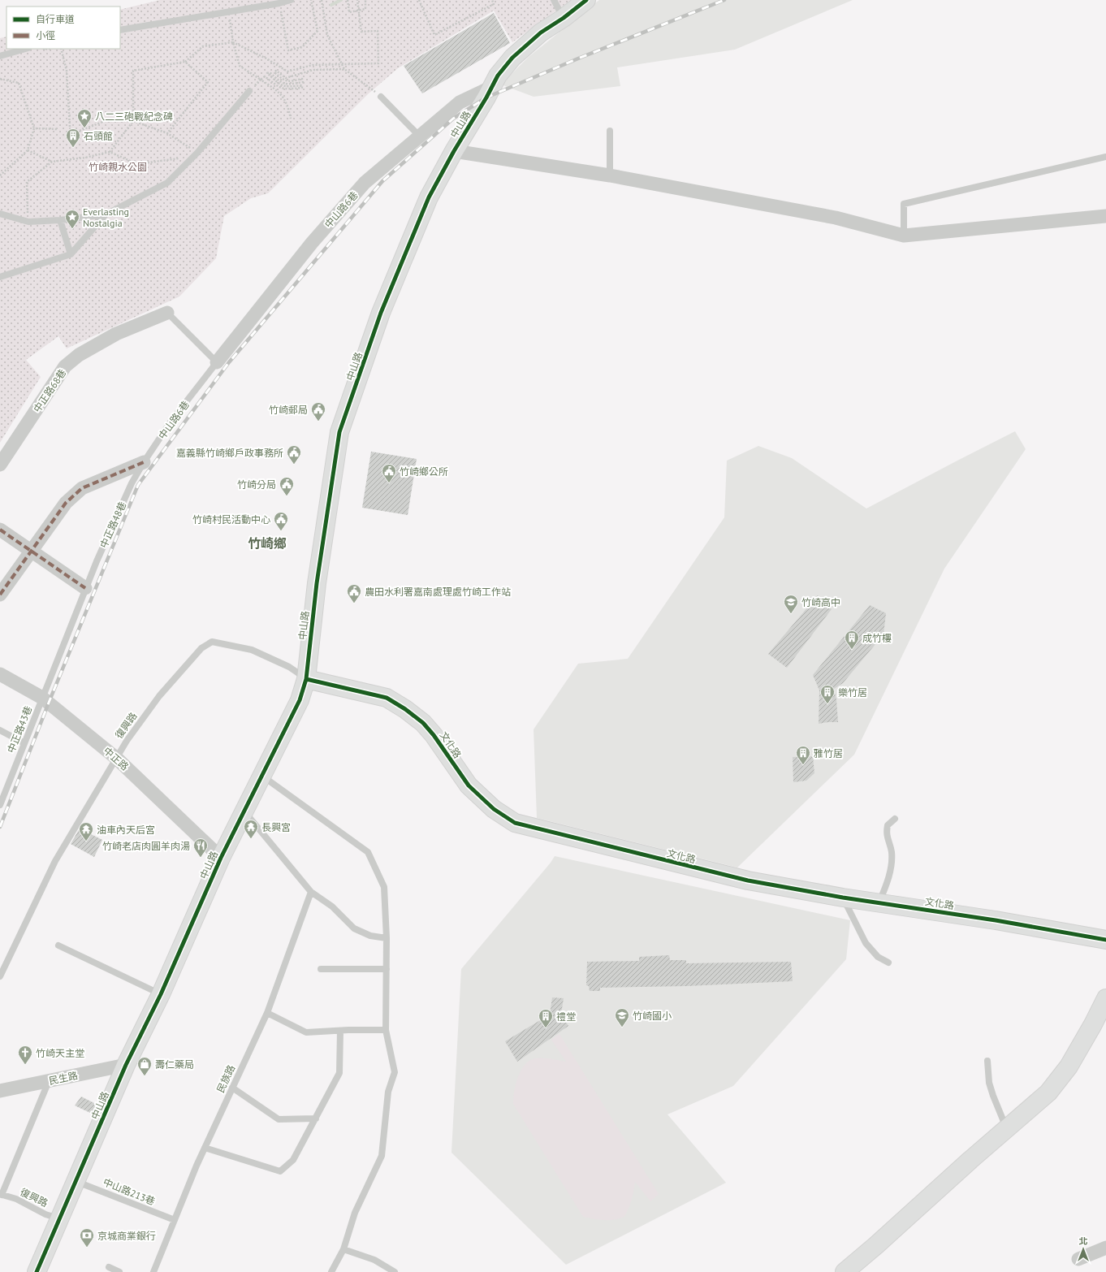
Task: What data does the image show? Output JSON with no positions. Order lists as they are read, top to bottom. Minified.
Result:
{"streets":{"street":["中山路","中山路6巷","中正路68巷","文化路","中正路","民生路"],"lane":["中正路48巷","復興路","中正路43巷","民族路","中山路213巷"]},"crossings":[["中山路","中山路6巷"],["中山路","復興路"],["中山路","文化路"],["中山路","中正路"],["中山路","民生路"],["中山路","中山路213巷"],["中山路6巷","中正路48巷"],["中正路48巷","中正路43巷"],["中正路48巷","中正路"],["復興路","文化路"],["復興路","中正路"],["中正路43巷","中正路"],["民族路","中山路213巷"]],"districts":["竹崎鄉"],"parks":["竹崎親水公園"],"places":{"place":["八二三砲戰紀念碑","Everlasting Nostalgia"],"building":["石頭館","成竹樓","樂竹居","雅竹居","禮堂"],"public building":["竹崎郵局","嘉義縣竹崎鄉戶政事務所","竹崎鄉公所","竹崎分局","竹崎村民活動中心","農田水利署嘉南處理處竹崎工作站"],"school or university":["竹崎高中","竹崎國小"],"temple":["長興宮","油車內天后宮"],"restaurant":["竹崎老店肉圓羊肉湯"],"church":["竹崎天主堂"],"shop":["壽仁藥局"],"bank":["京城商業銀行"]},"legend":["自行車道","小徑"],"north":"top"}
